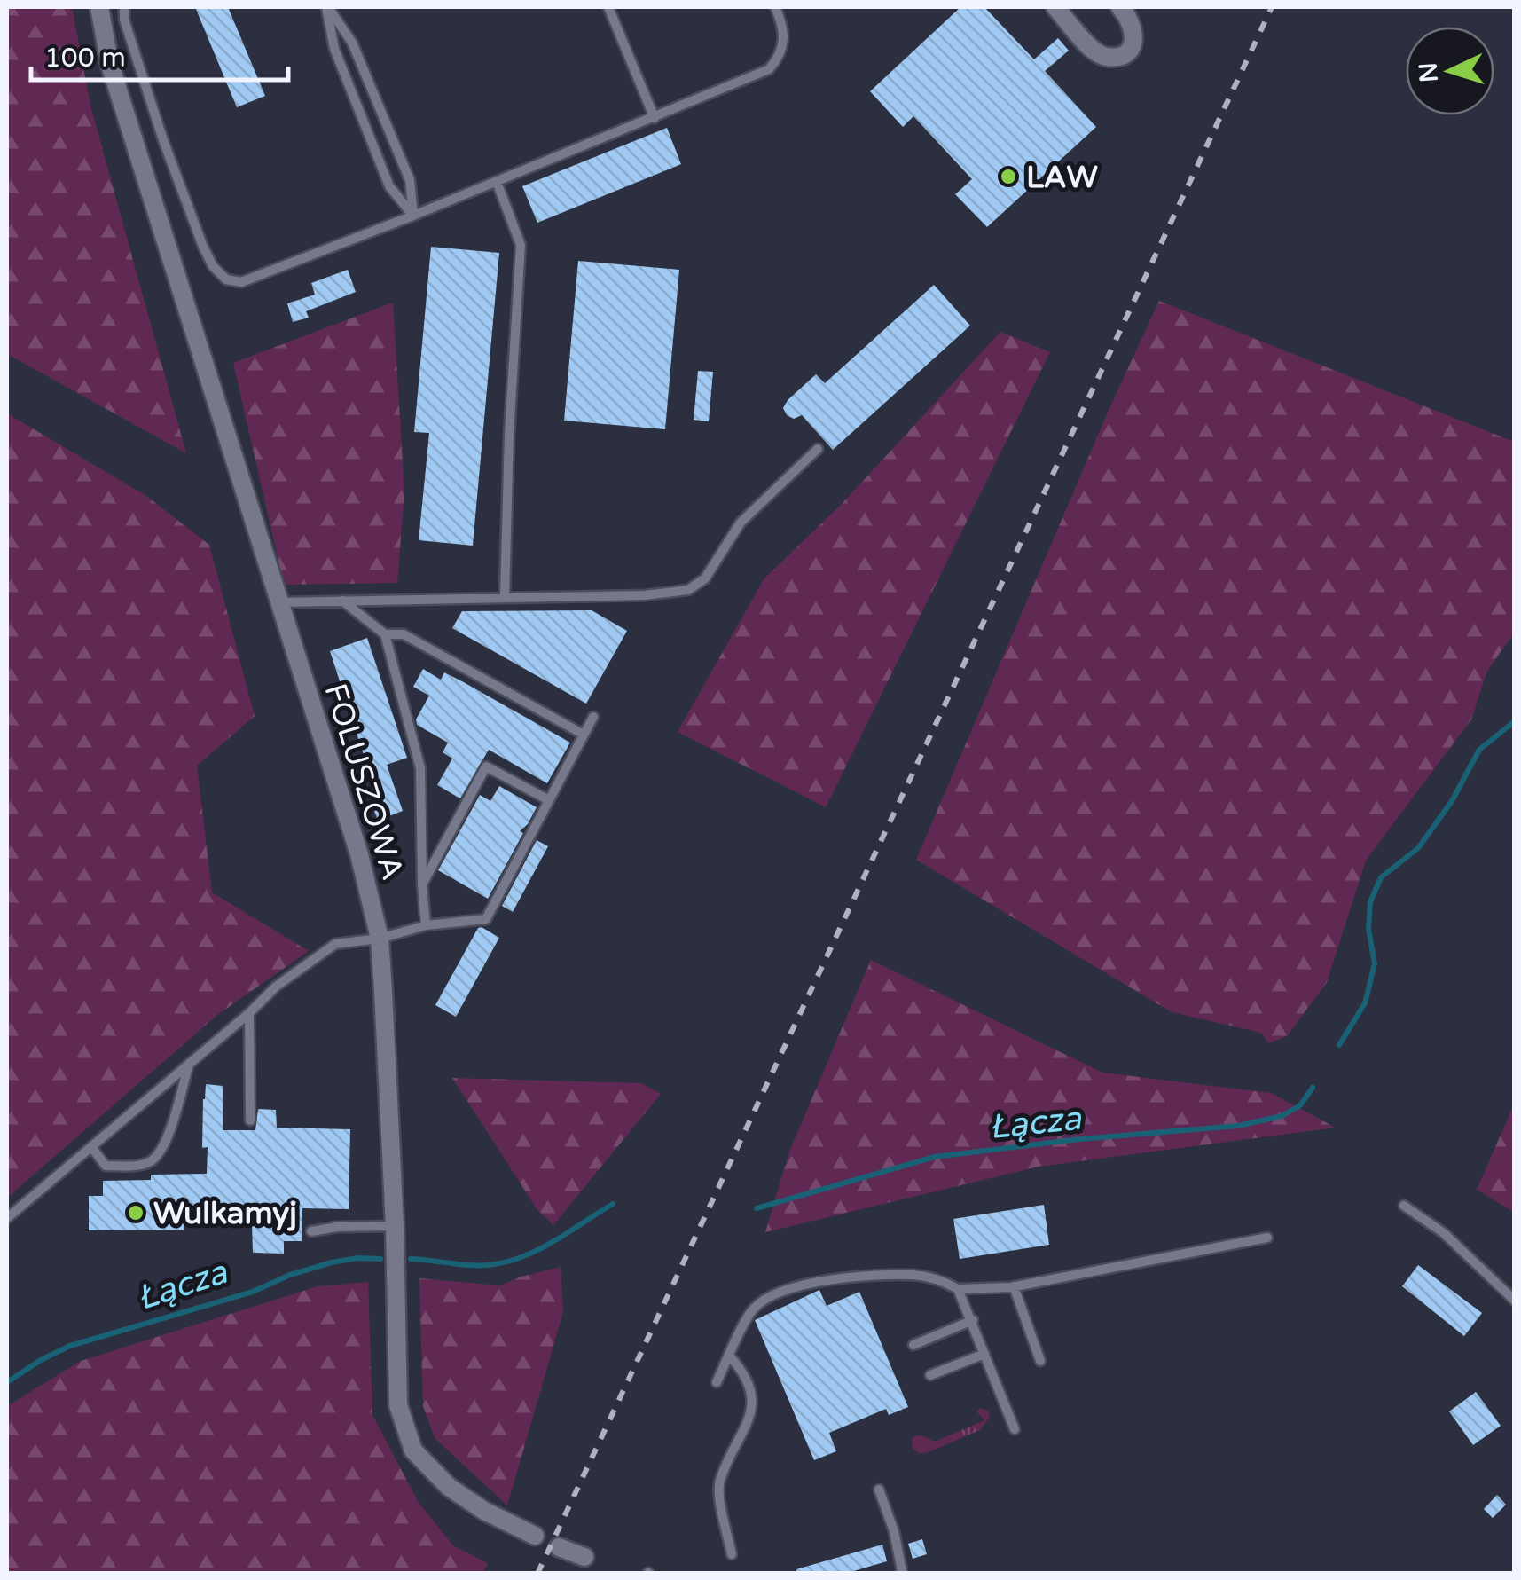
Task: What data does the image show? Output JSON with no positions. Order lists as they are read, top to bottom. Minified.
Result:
{"streets":{"street":["FOLUSZOWA"]},"water":["Łącza"],"places":["LAW","Wulkamyj"],"scale_bar":"100 m","north":"left"}
